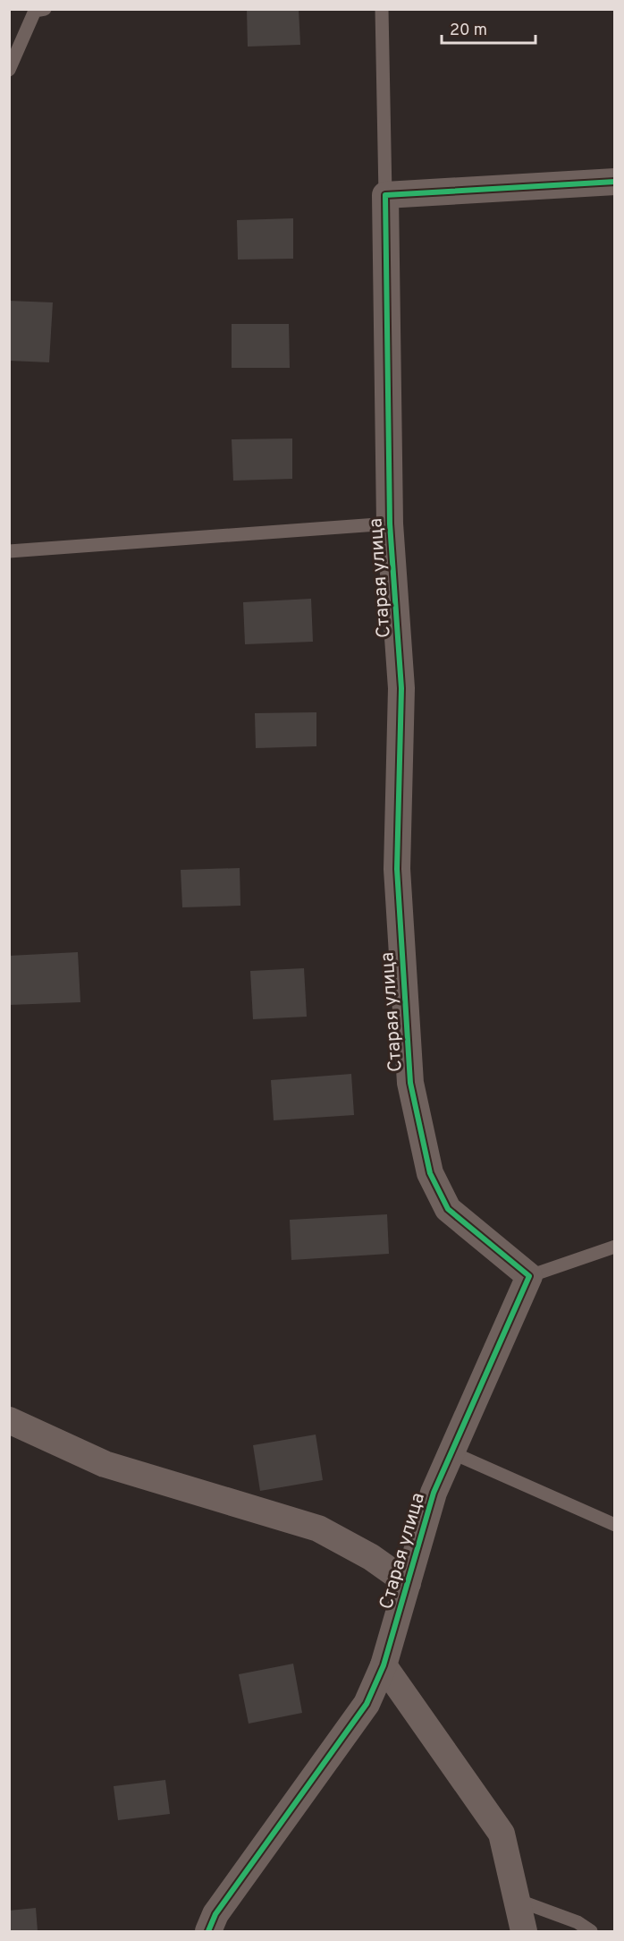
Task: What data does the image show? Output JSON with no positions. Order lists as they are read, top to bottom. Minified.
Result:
{"streets":{"street":["Старая улица"]},"scale_bar":"20 m"}
